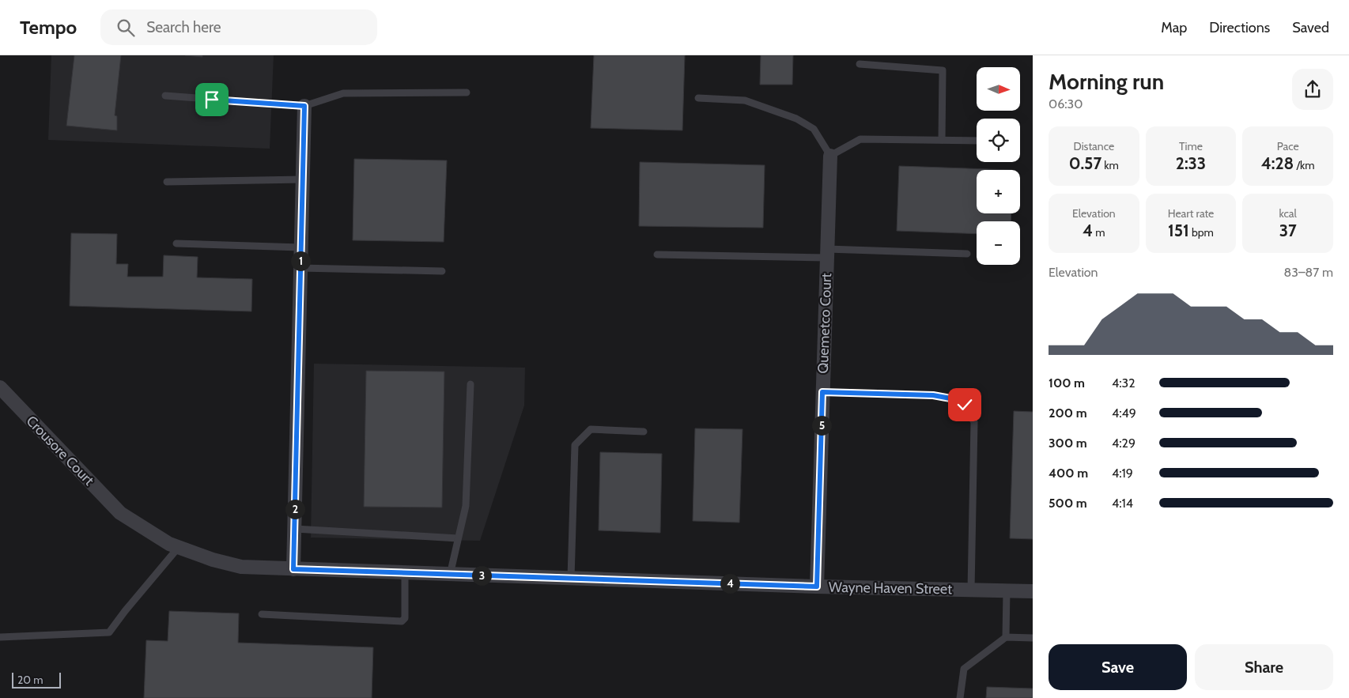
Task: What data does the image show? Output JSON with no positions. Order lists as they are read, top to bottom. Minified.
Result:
{"streets":{"street":["Quemetco Court","Crousore Court","Wayne Haven Street"]},"crossings":[["Quemetco Court","Wayne Haven Street"],["Crousore Court","Wayne Haven Street"]],"scale_bar":"20 m","north":"right","page":{"header":"Tempo","search":"Search here","nav":["Map","Directions","Saved"],"heading":["Morning run","06:30"],"map_buttons":["+","−"],"stats":[["Distance","0.57 km"],["Time","2:33"],["Pace","4:28 /km"],["Elevation","4 m"],["Heart rate","151 bpm"],["kcal","37"]],"pins":["1","5","2","3","4"],"chart":["Elevation","83–87 m"],"list":[{"name":"100 m","note":"4:32"},{"name":"200 m","note":"4:49"},{"name":"300 m","note":"4:29"},{"name":"400 m","note":"4:19"},{"name":"500 m","note":"4:14"}],"buttons":["Save","Share"],"scale":"20 m"}}
